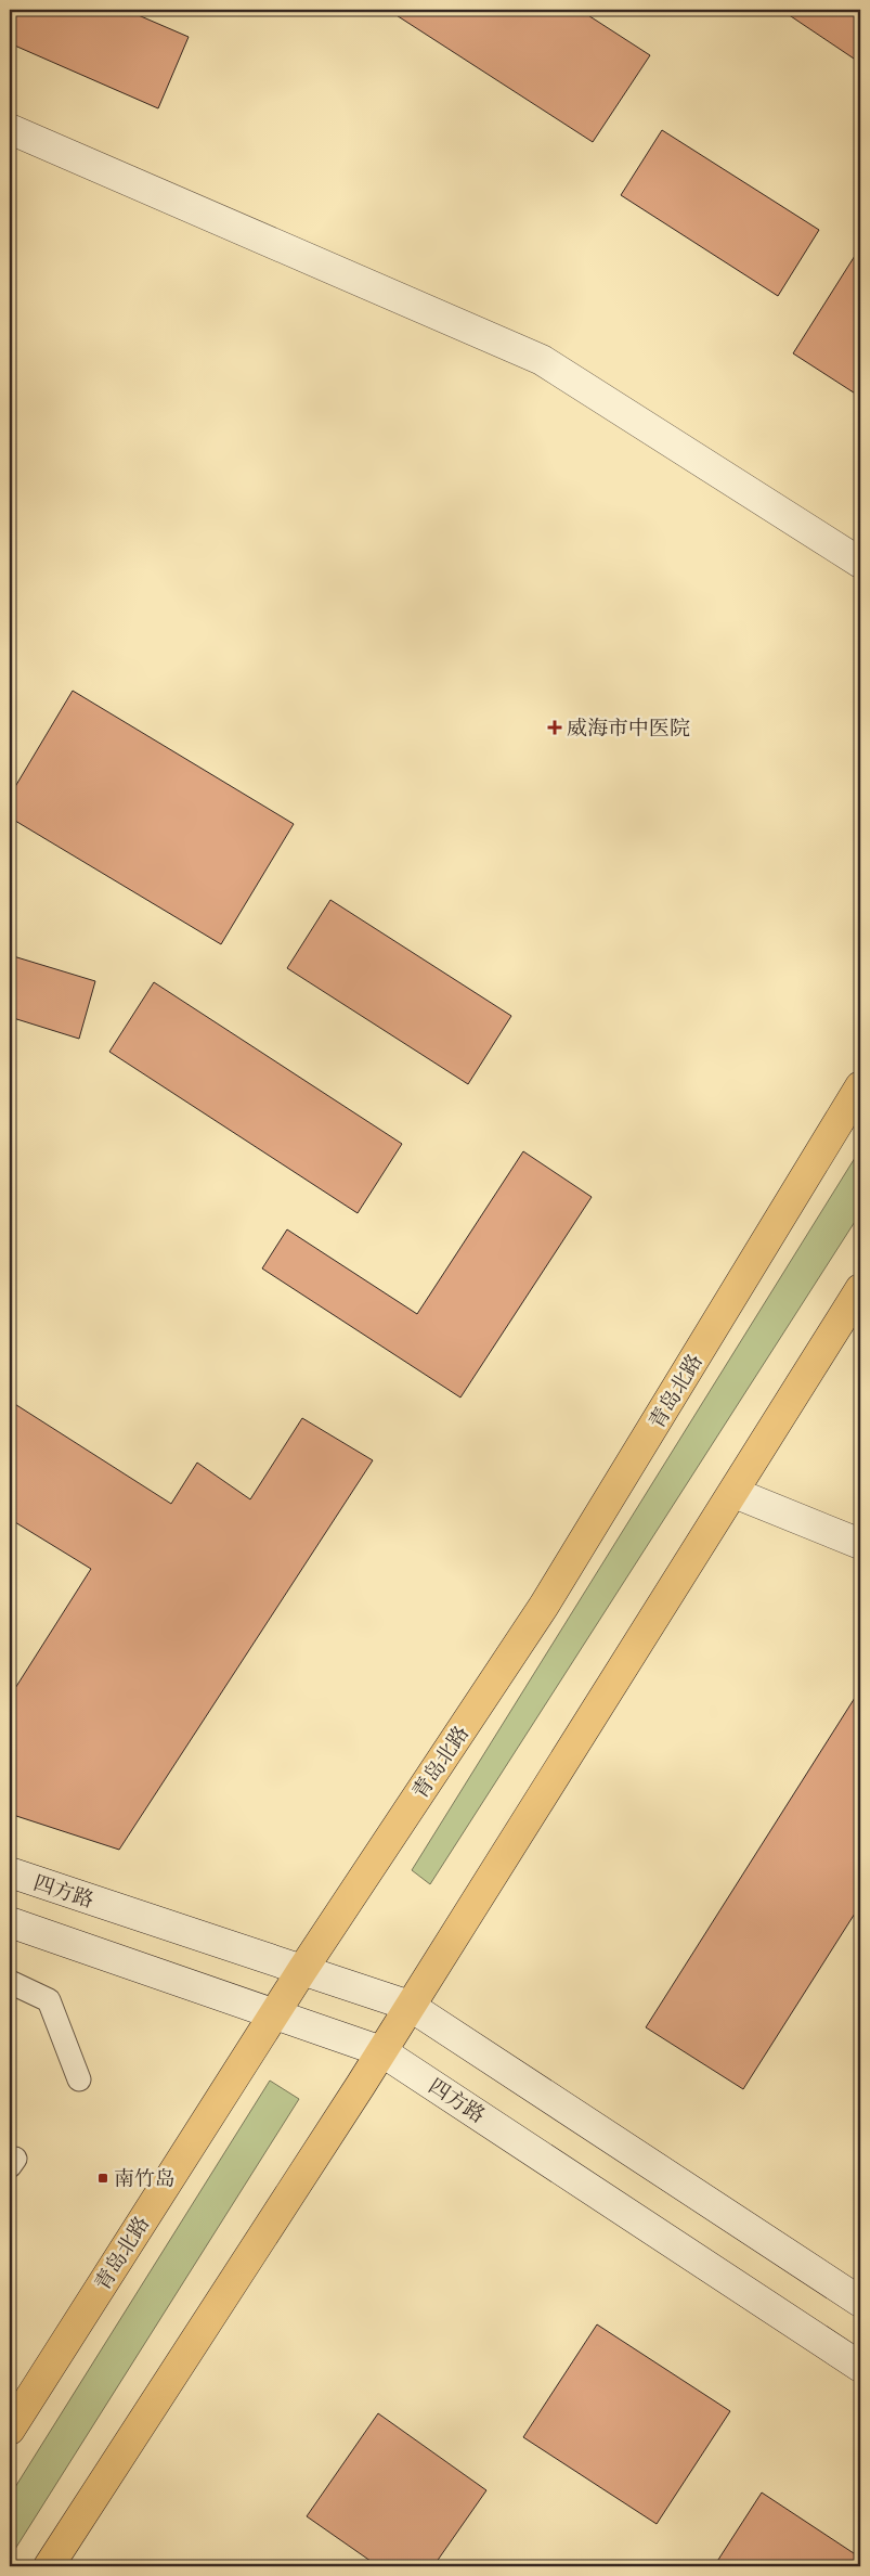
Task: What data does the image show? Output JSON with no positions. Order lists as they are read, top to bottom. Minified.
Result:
{"streets":{"main road":["青岛北路","四方路"]},"crossings":[["青岛北路","四方路"]],"places":{"health":["威海市中医院"],"transit":["南竹岛"]}}
